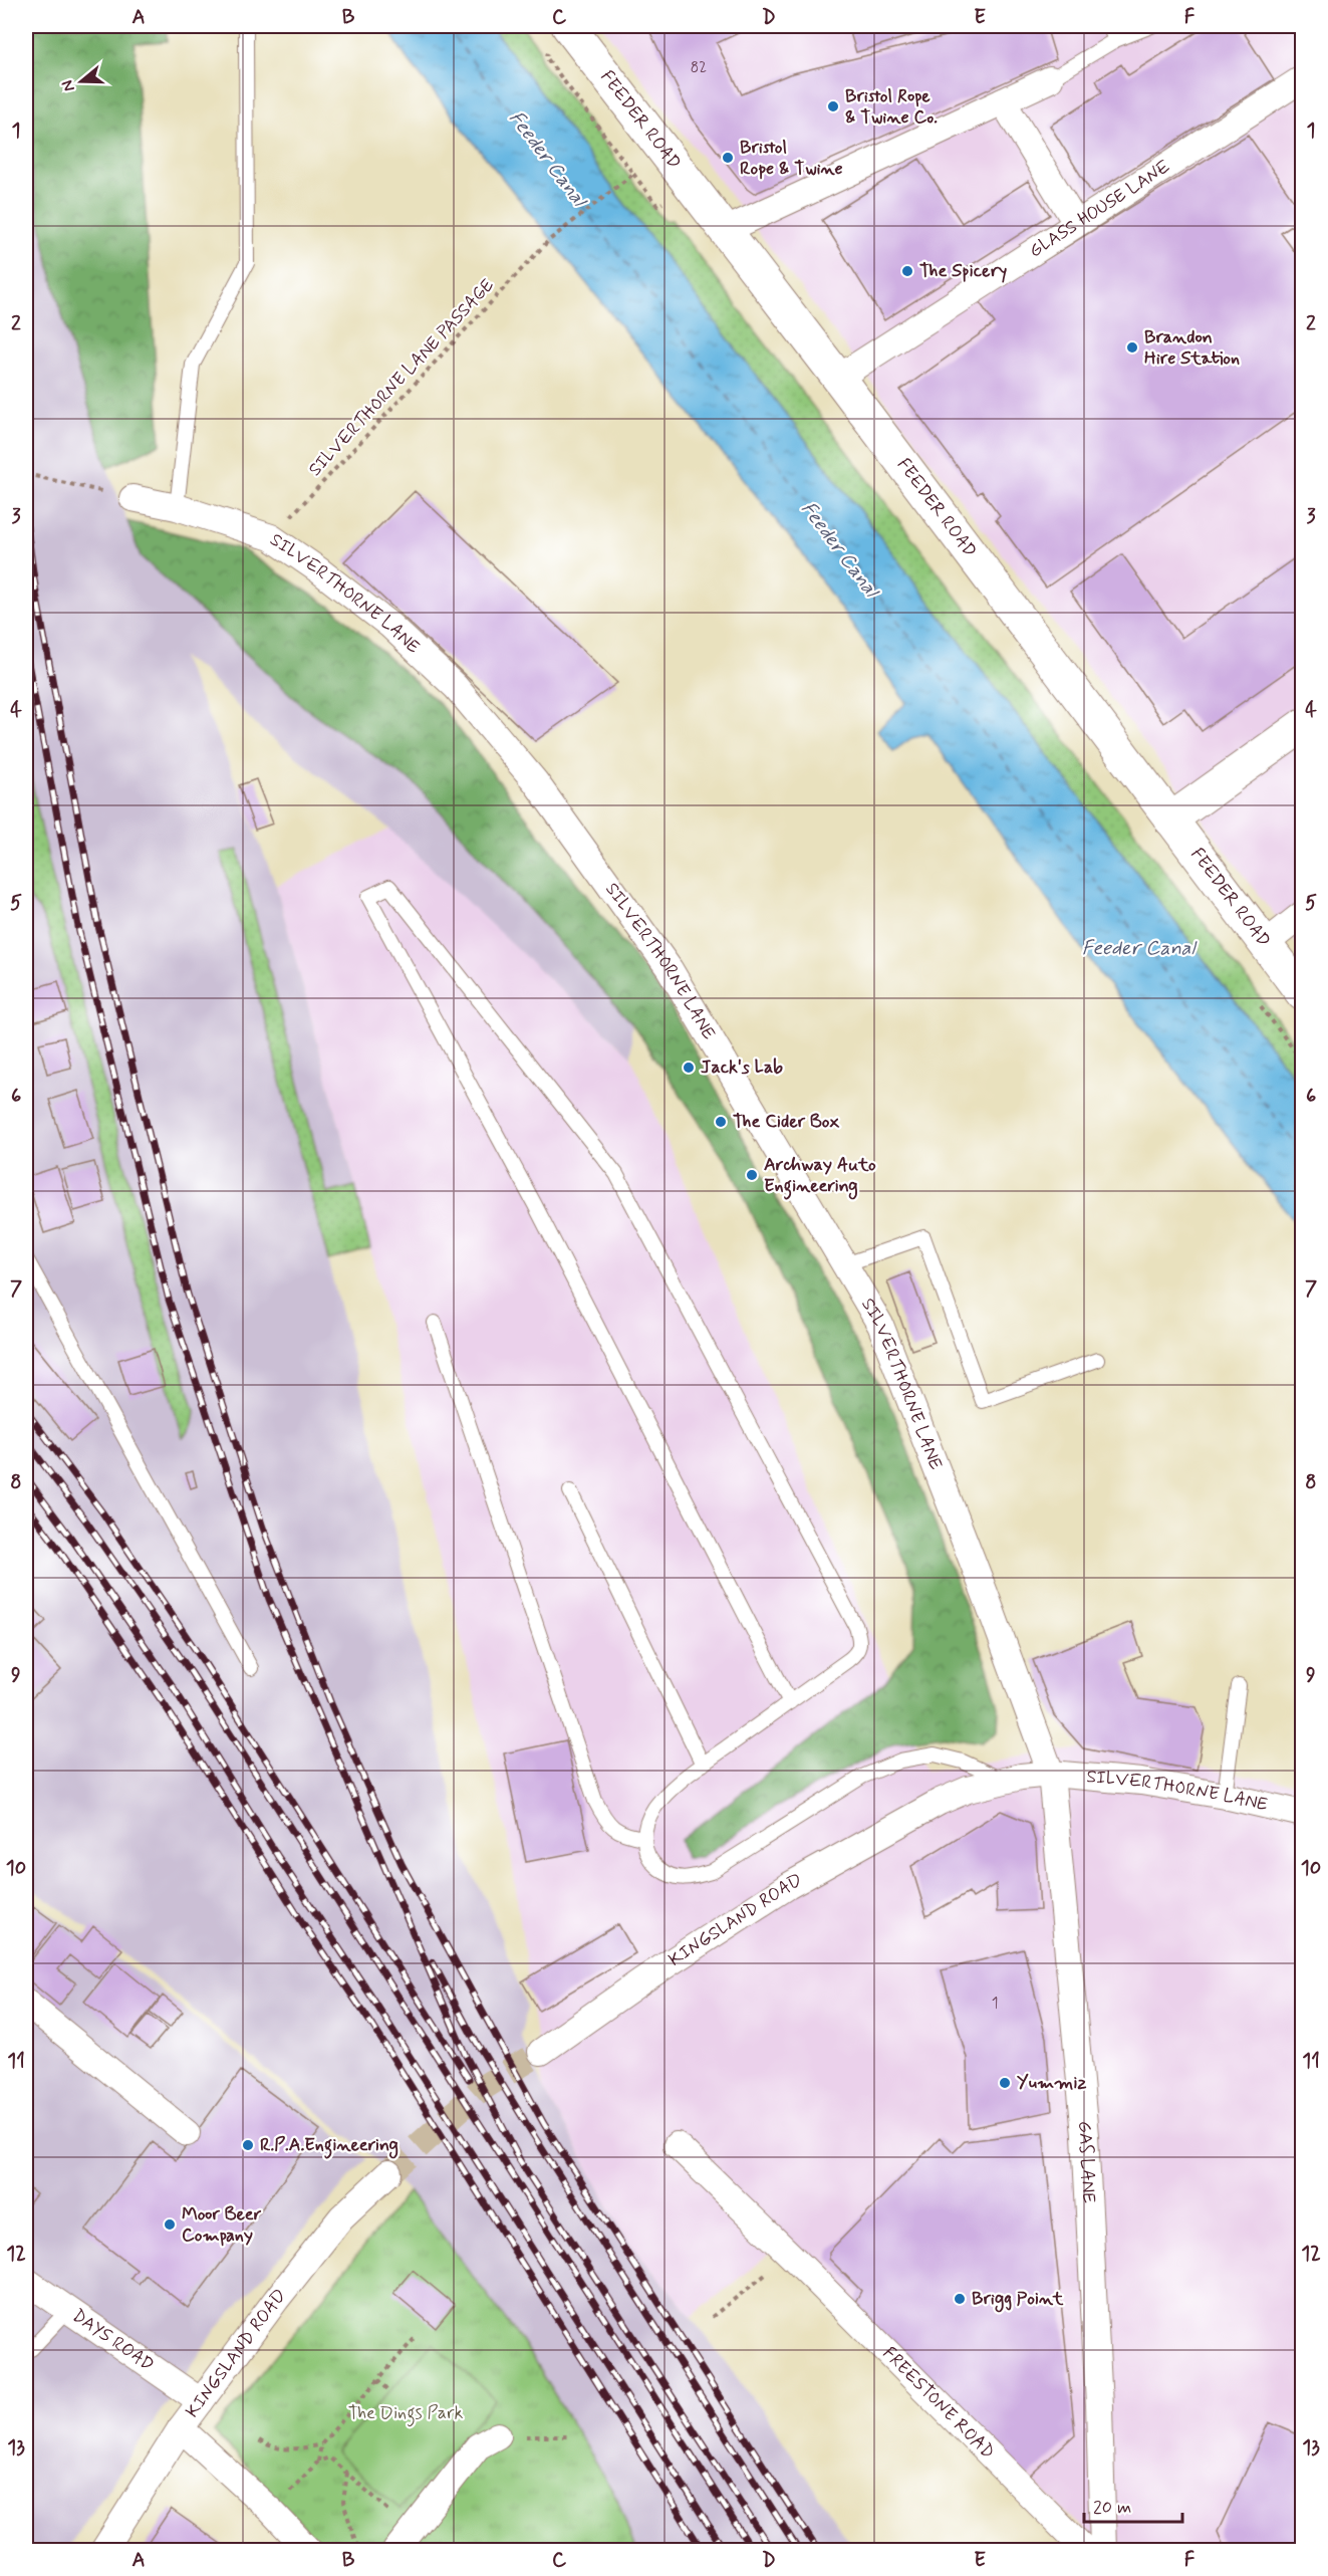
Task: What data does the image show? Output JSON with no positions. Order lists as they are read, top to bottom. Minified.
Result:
{"streets":{"street":["FEEDER ROAD","GLASS HOUSE LANE","SILVERTHORNE LANE","KINGSLAND ROAD","GAS LANE","DAYS ROAD","FREESTONE ROAD"],"path":["SILVERTHORNE LANE PASSAGE"]},"crossings":[["FEEDER ROAD","GLASS HOUSE LANE"],["SILVERTHORNE LANE","KINGSLAND ROAD"],["SILVERTHORNE LANE","GAS LANE"],["KINGSLAND ROAD","DAYS ROAD"]],"water":["Feeder Canal"],"parks":["The Dings Park"],"places":["Bristol Rope & Twine Co.","Bristol Rope & Twine","The Spicery","Brandon Hire Station","Jack's Lab","The Cider Box","Archway Auto Engineering","Yummiz","R.P.A.Engineering","Moor Beer Company","Brigg Point"],"house_numbers":["82","1"],"scale_bar":"20 m","north":"left","grid":{"columns":["A","B","C","D","E","F"],"rows":["1","2","3","4","5","6","7","8","9","10","11","12","13"]}}
